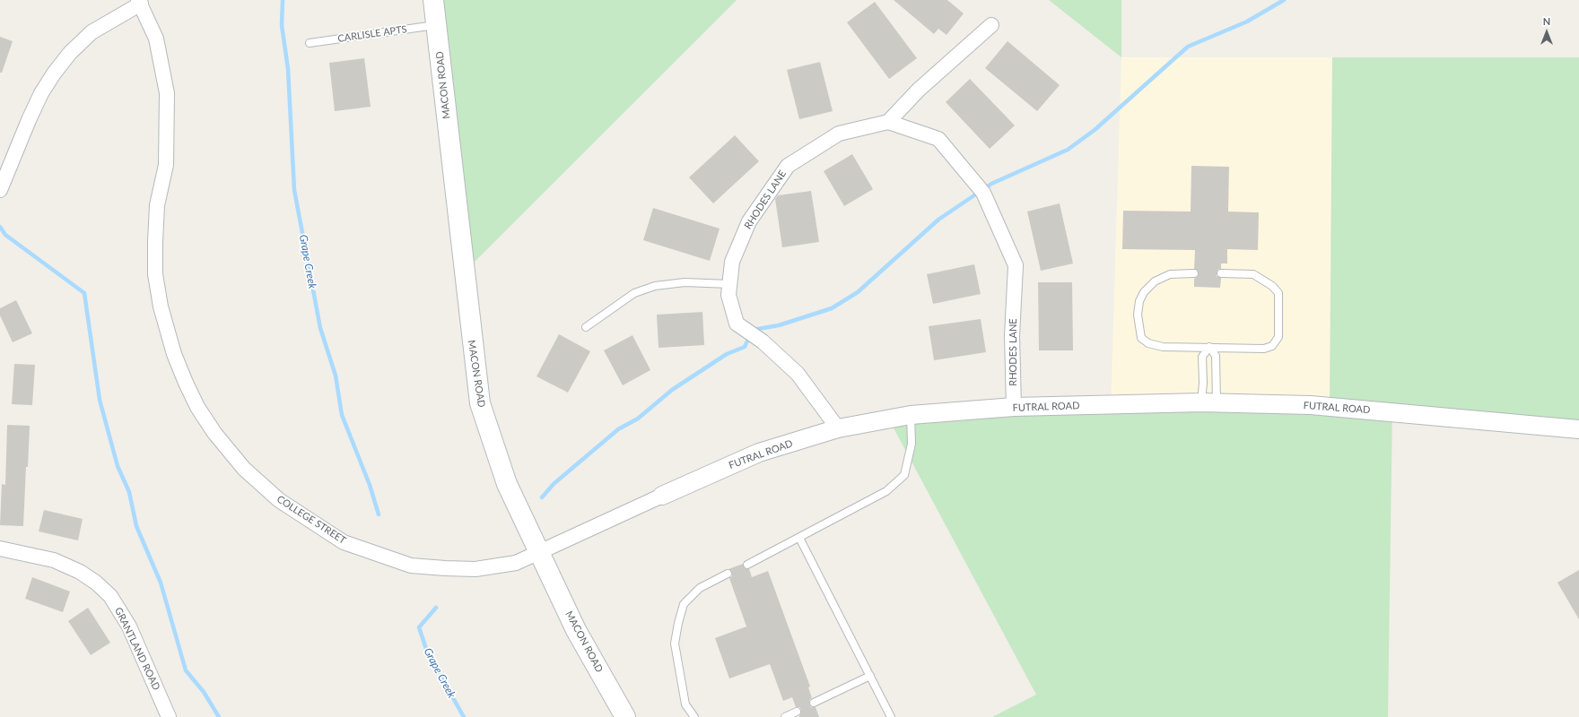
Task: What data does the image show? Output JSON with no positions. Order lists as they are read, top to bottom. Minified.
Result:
{"streets":{"main road":["MACON ROAD"],"street":["RHODES LANE","FUTRAL ROAD","COLLEGE STREET","GRANTLAND ROAD"],"lane":["CARLISLE APTS"]},"crossings":[["CARLISLE APTS","MACON ROAD"],["MACON ROAD","FUTRAL ROAD"],["MACON ROAD","COLLEGE STREET"],["RHODES LANE","FUTRAL ROAD"],["FUTRAL ROAD","COLLEGE STREET"]],"water":["Grape Creek"],"north":"top"}
